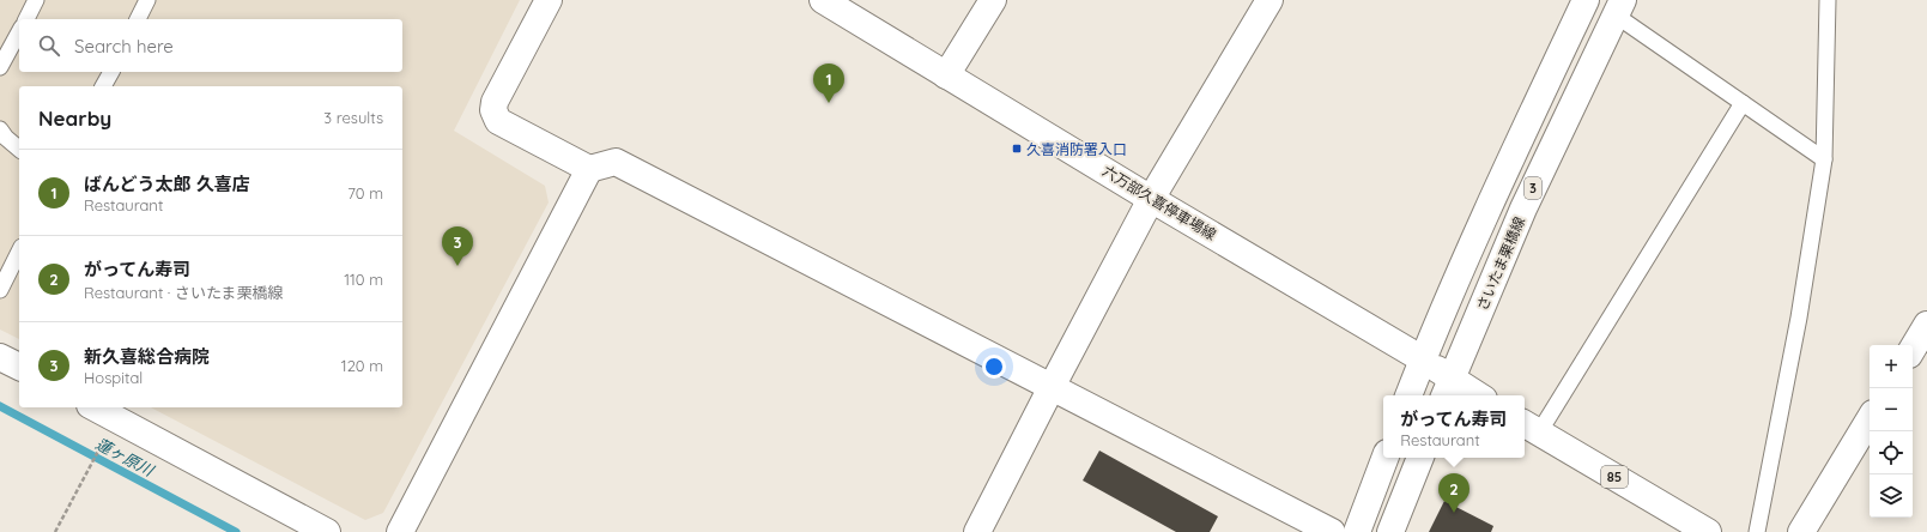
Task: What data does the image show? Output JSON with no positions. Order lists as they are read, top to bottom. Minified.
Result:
{"streets":{"street":["3","六万部久喜停車場線","さいたま栗橋線","85"]},"crossings":[["3","六万部久喜停車場線"],["六万部久喜停車場線","さいたま栗橋線"]],"water":["蓮ヶ原川"],"places":{"transit":["久喜消防署入口"]},"page":{"search":"Search here","pins":["1","3","2"],"heading":["Nearby","3 results"],"list":[{"mark":"1","name":"ばんどう太郎 久喜店","note":"Restaurant","value":"70 m"},{"mark":"2","name":"がってん寿司","note":"Restaurant · さいたま栗橋線","value":"110 m"},{"mark":"3","name":"新久喜総合病院","note":"Hospital","value":"120 m"}],"map_buttons":["+","−"],"popup":["がってん寿司","Restaurant"]}}
